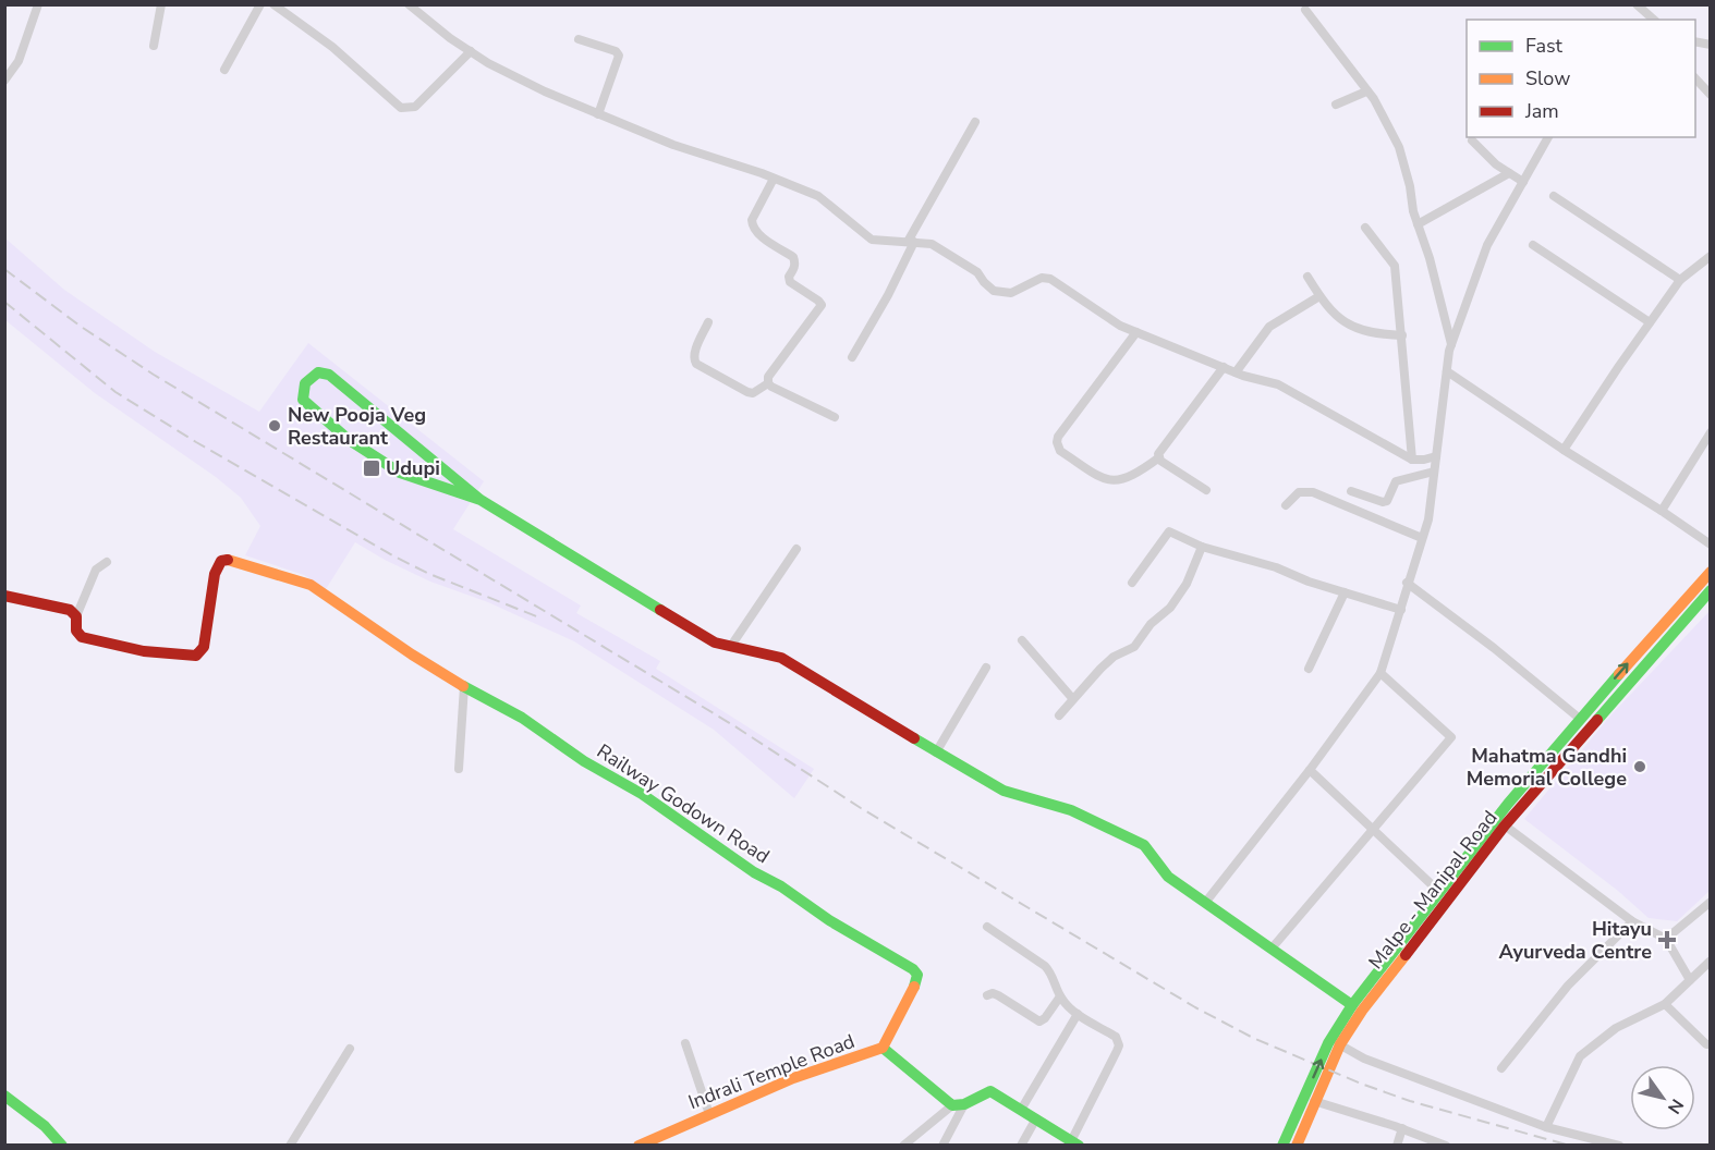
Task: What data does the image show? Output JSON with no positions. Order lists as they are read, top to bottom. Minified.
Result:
{"streets":{"main road":["Railway Godown Road","Malpe - Manipal Road","Indrali Temple Road"]},"crossings":[["Railway Godown Road","Indrali Temple Road"]],"places":{"other":["New Pooja Veg Restaurant","Mahatma Gandhi Memorial College"],"transit":["Udupi"],"health":["Hitayu Ayurveda Centre"]},"legend":["Fast","Slow","Jam"],"north":"bottom right"}
